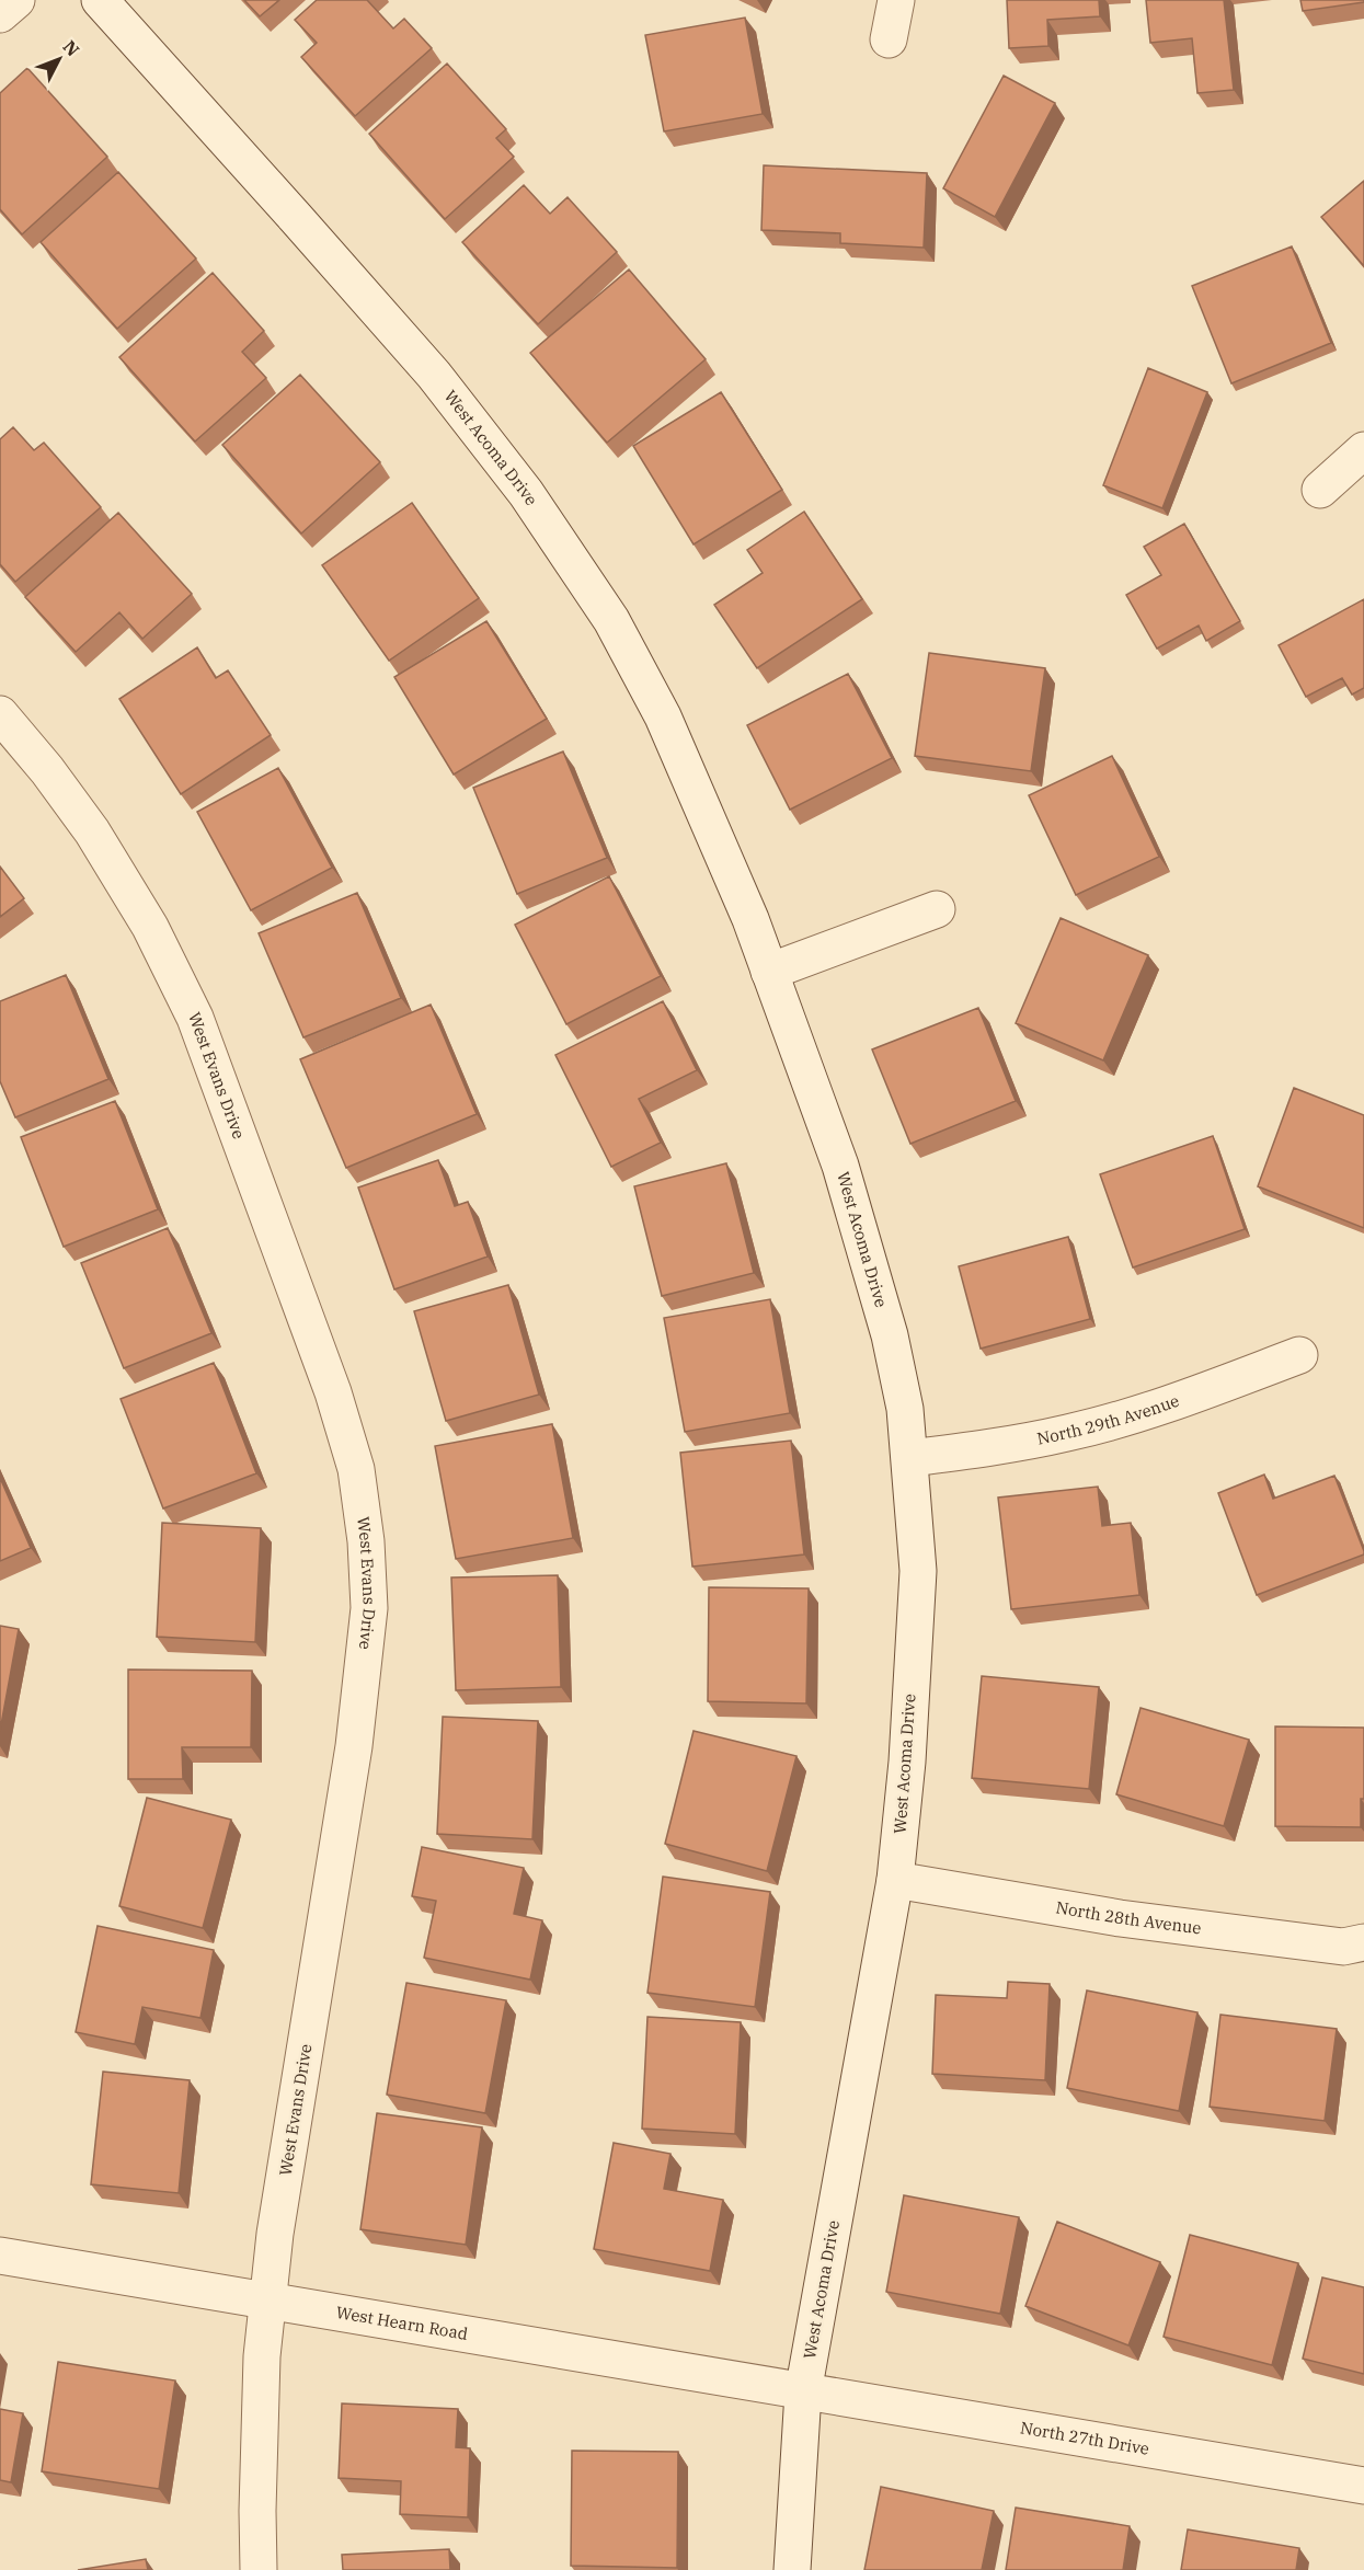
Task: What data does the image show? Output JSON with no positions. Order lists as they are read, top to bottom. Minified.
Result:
{"streets":{"street":["West Acoma Drive","West Evans Drive","North 29th Avenue","North 28th Avenue","West Hearn Road","North 27th Drive"]},"crossings":[["West Acoma Drive","North 29th Avenue"],["West Acoma Drive","North 28th Avenue"],["West Acoma Drive","West Hearn Road"],["West Acoma Drive","North 27th Drive"],["West Evans Drive","West Hearn Road"],["West Hearn Road","North 27th Drive"]],"north":"top right"}
